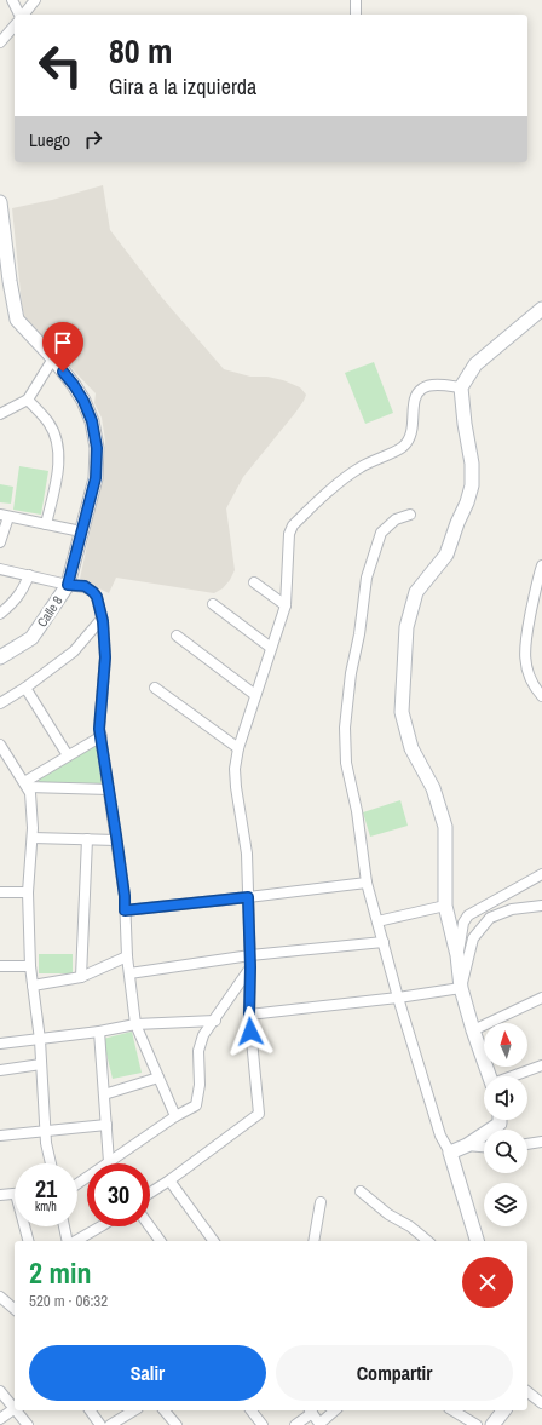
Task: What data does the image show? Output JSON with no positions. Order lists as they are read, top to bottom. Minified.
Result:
{"streets":{"street":["Calle 8"]},"north":"top","page":{"turn":["80 m","Gira a la izquierda"],"then":"Luego","speed":"21 km/h","limit":"30","heading":["2 min","520 m · 06:32"],"buttons":["Salir","Compartir"]}}
